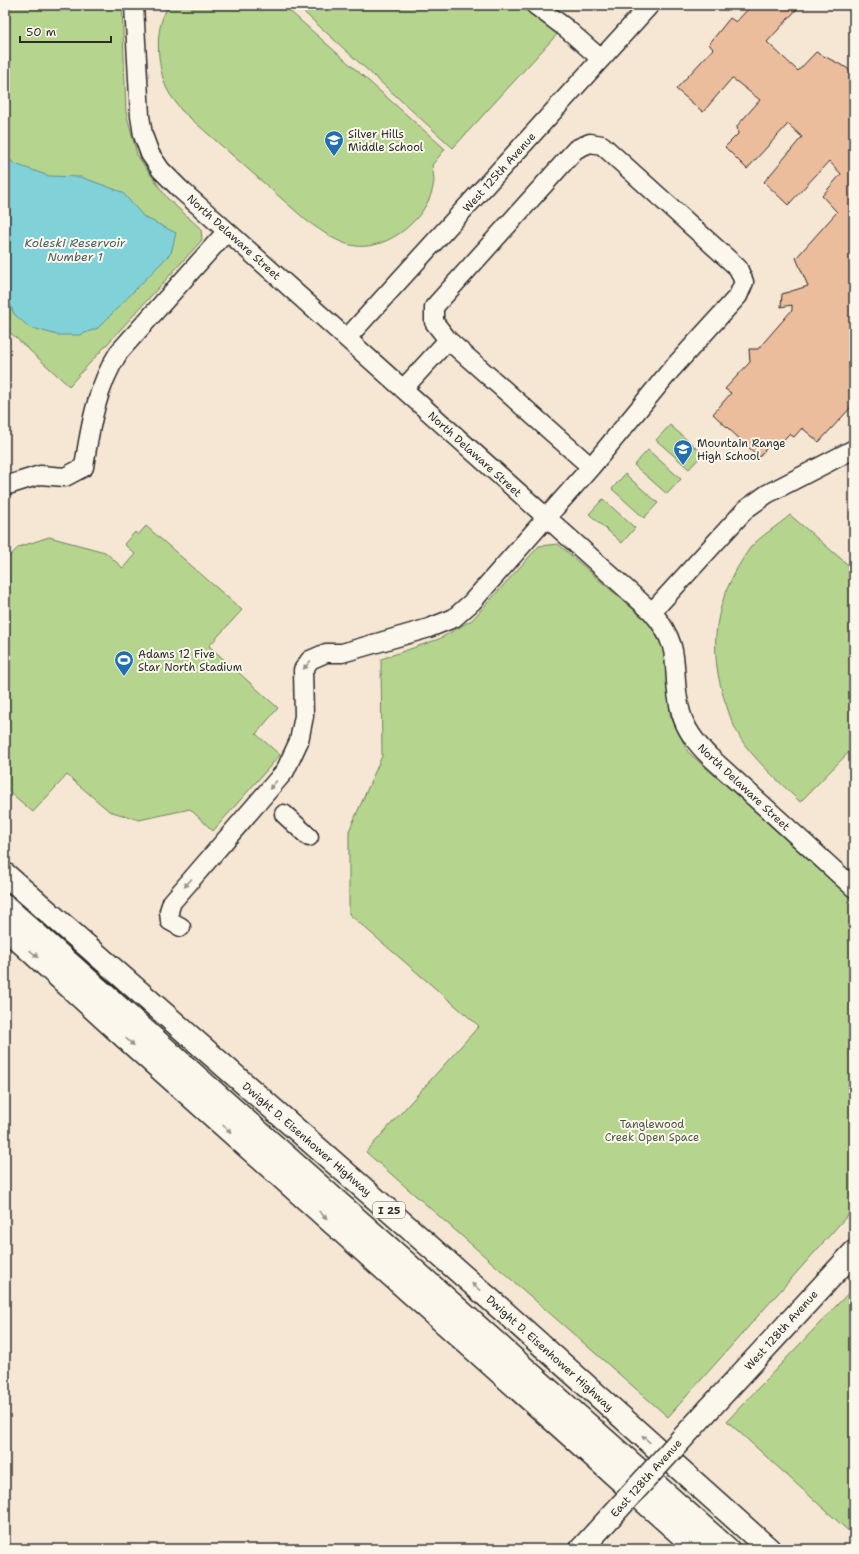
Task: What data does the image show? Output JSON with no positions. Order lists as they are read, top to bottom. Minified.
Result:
{"streets":{"main road":["Dwight D. Eisenhower Highway","I 25","West 128th Avenue","East 128th Avenue"],"street":["West 125th Avenue","North Delaware Street"]},"crossings":[["West 125th Avenue","North Delaware Street"],["West 128th Avenue","East 128th Avenue"]],"water":["Koleski Reservoir Number 1"],"parks":["Tanglewood Creek Open Space"],"places":{"school or university":["Silver Hills Middle School","Mountain Range High School"],"sports":["Adams 12 Five Star North Stadium"]},"scale_bar":"50 m"}
